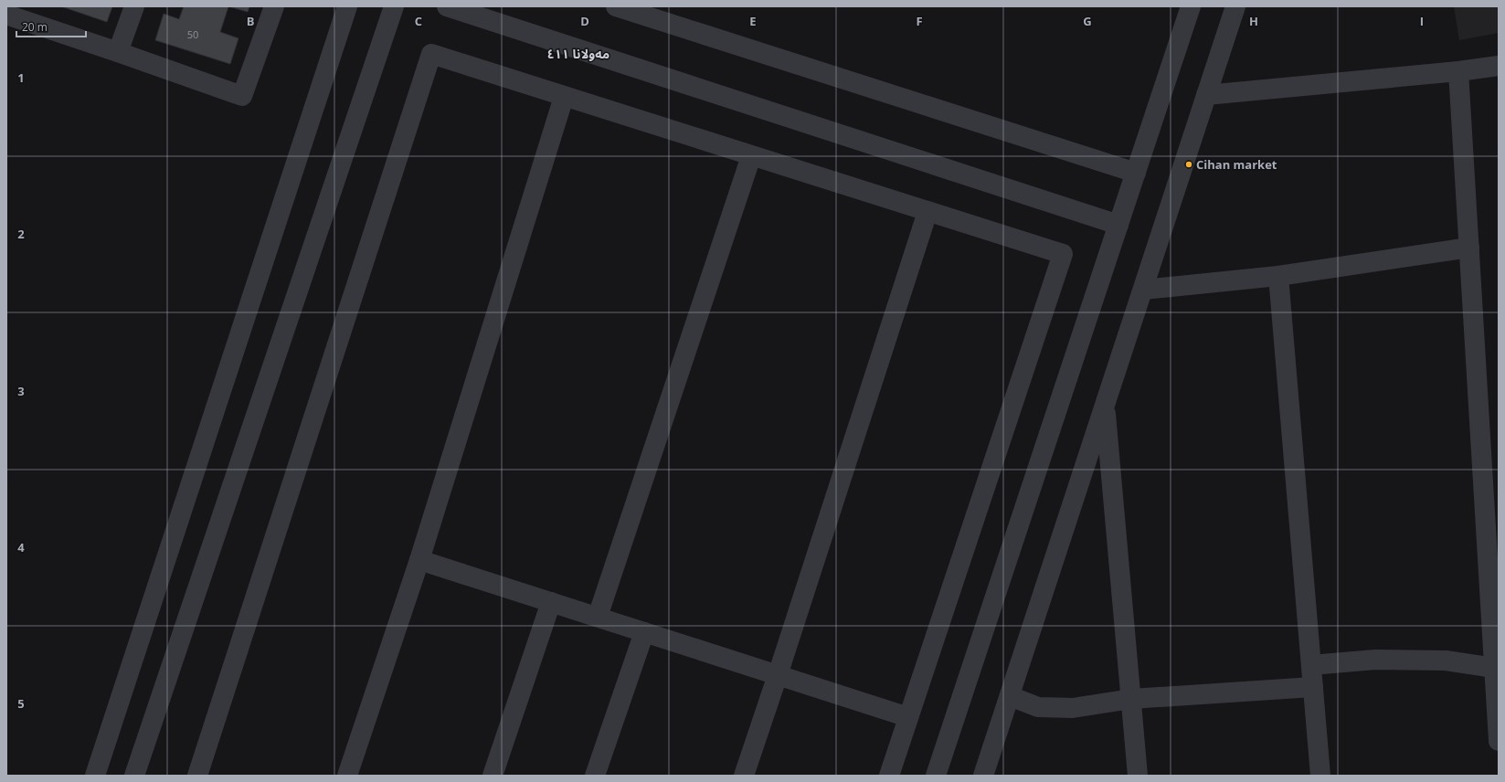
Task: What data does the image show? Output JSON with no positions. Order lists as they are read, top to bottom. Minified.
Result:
{"districts":["مەولانا ٤١١"],"places":["Cihan market"],"house_numbers":["50"],"scale_bar":"20 m","grid":{"columns":["B","C","D","E","F","G","H","I"],"rows":["1","2","3","4","5"]}}
